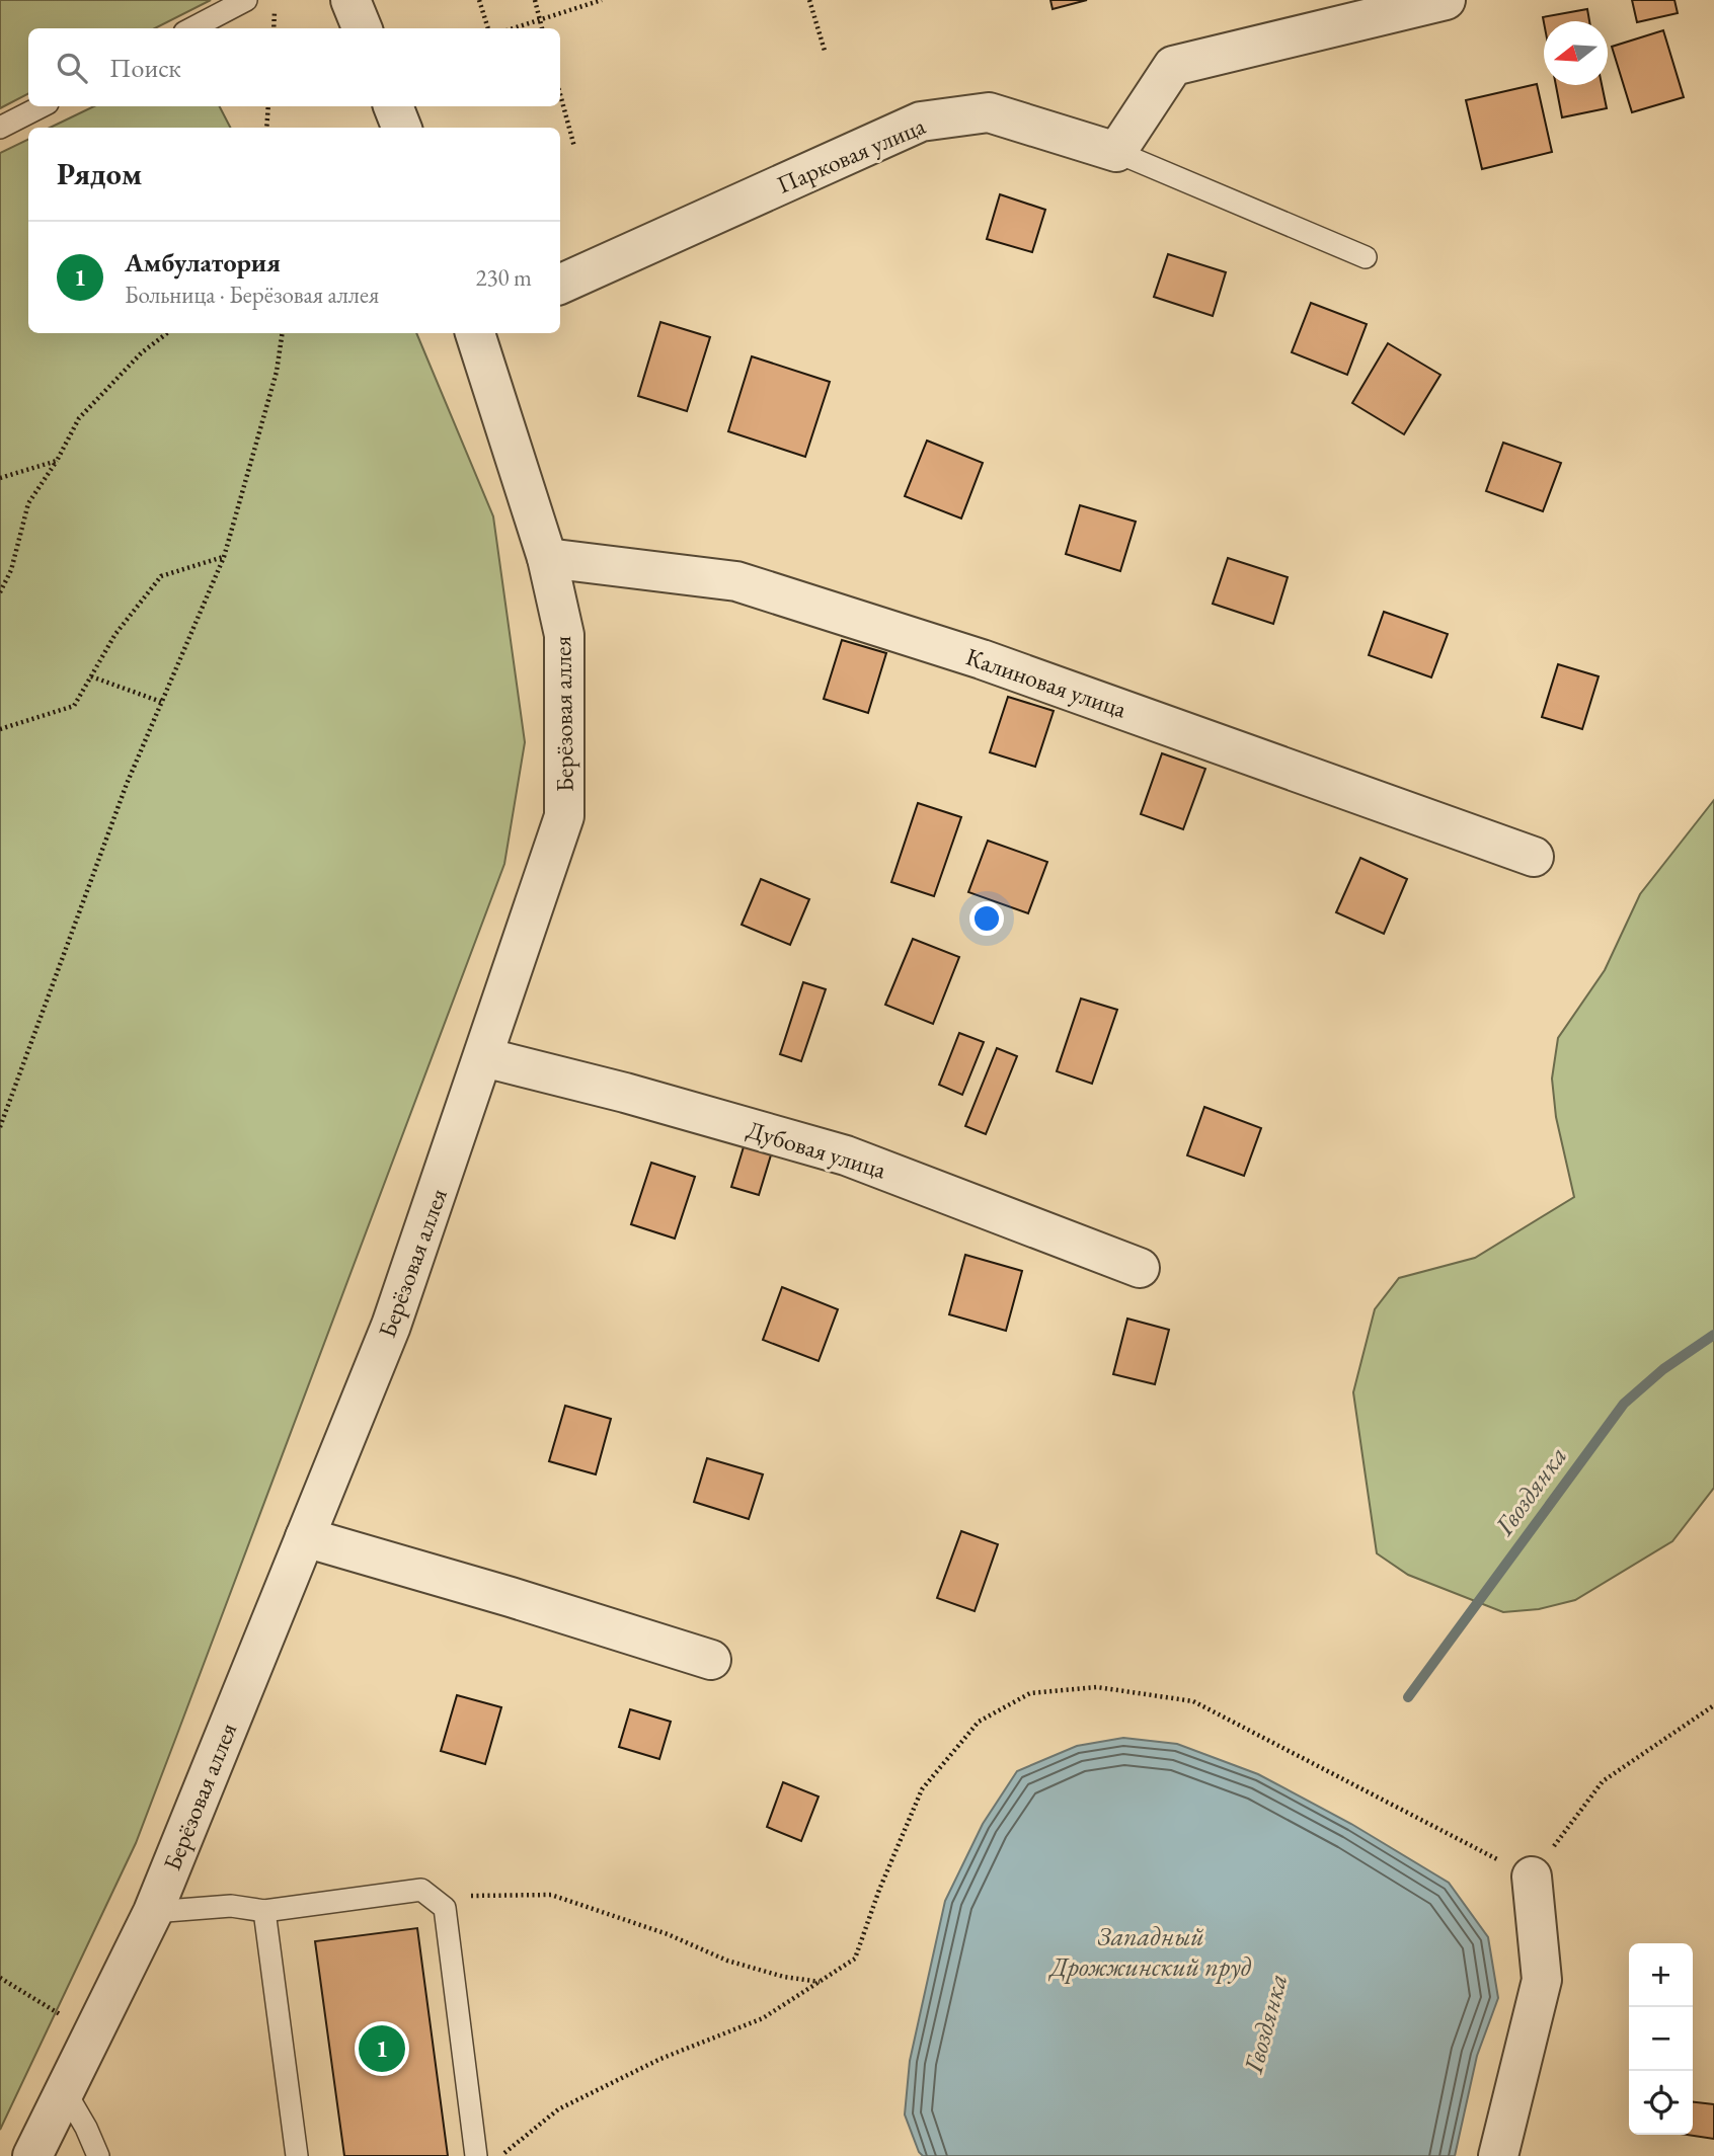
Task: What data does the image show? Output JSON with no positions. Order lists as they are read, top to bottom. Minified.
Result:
{"streets":{"street":["Парковая улица","Калиновая улица","Берёзовая аллея","Дубовая улица"]},"crossings":[["Калиновая улица","Берёзовая аллея"],["Берёзовая аллея","Дубовая улица"]],"water":["Гвоздянка","Западный Дрожжинский пруд"],"north":"left","page":{"search":"Поиск","heading":"Рядом","list":[{"mark":"1","name":"Амбулатория","note":"Больница · Берёзовая аллея","value":"230 m"}],"map_buttons":["+","−"],"pins":"1"}}
